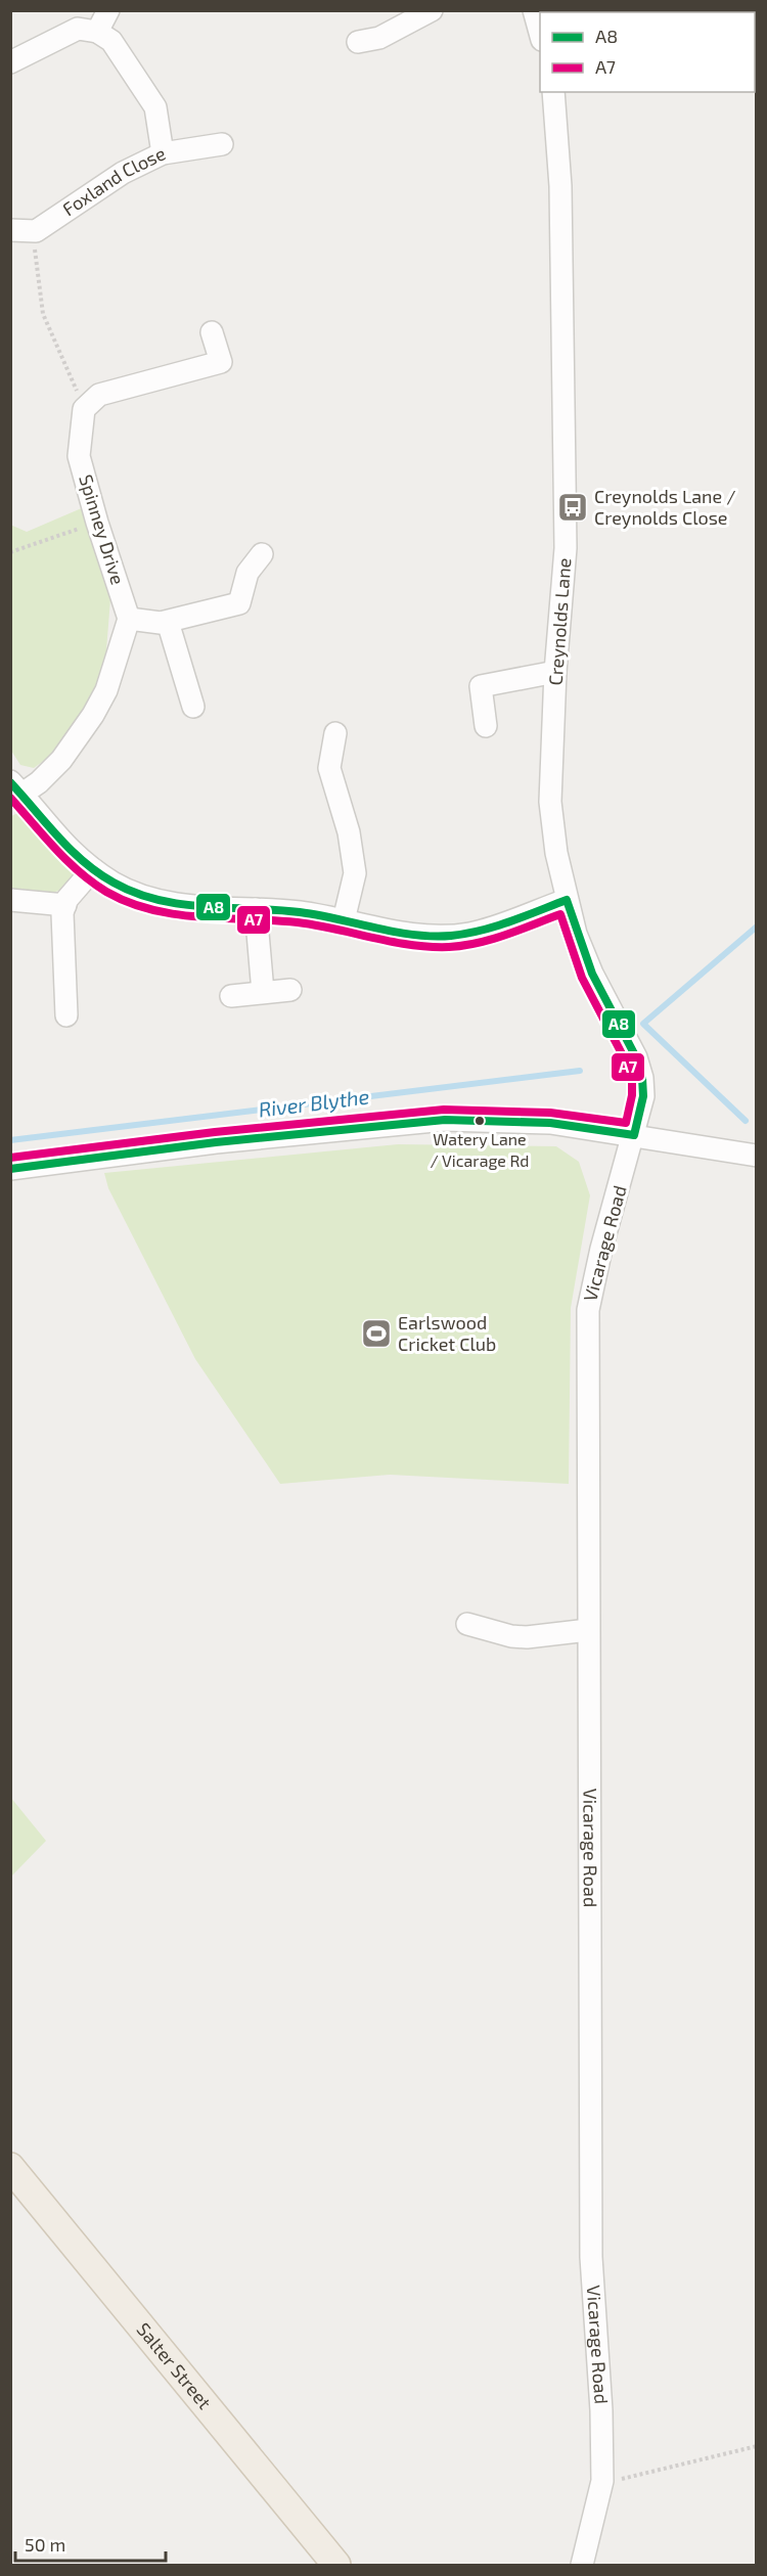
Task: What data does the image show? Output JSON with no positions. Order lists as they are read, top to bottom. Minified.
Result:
{"streets":{"main road":["Salter Street"],"street":["Foxland Close","Spinney Drive","Creynolds Lane","Vicarage Road"]},"crossings":[["Creynolds Lane","Vicarage Road"]],"water":["River Blythe"],"places":{"bus stop":["Creynolds Lane / Creynolds Close"],"other":["Watery Lane / Vicarage Rd"],"sports":["Earlswood Cricket Club"]},"lines":["transit line A8","transit line A7"],"legend":["A8","A7"],"scale_bar":"50 m"}
